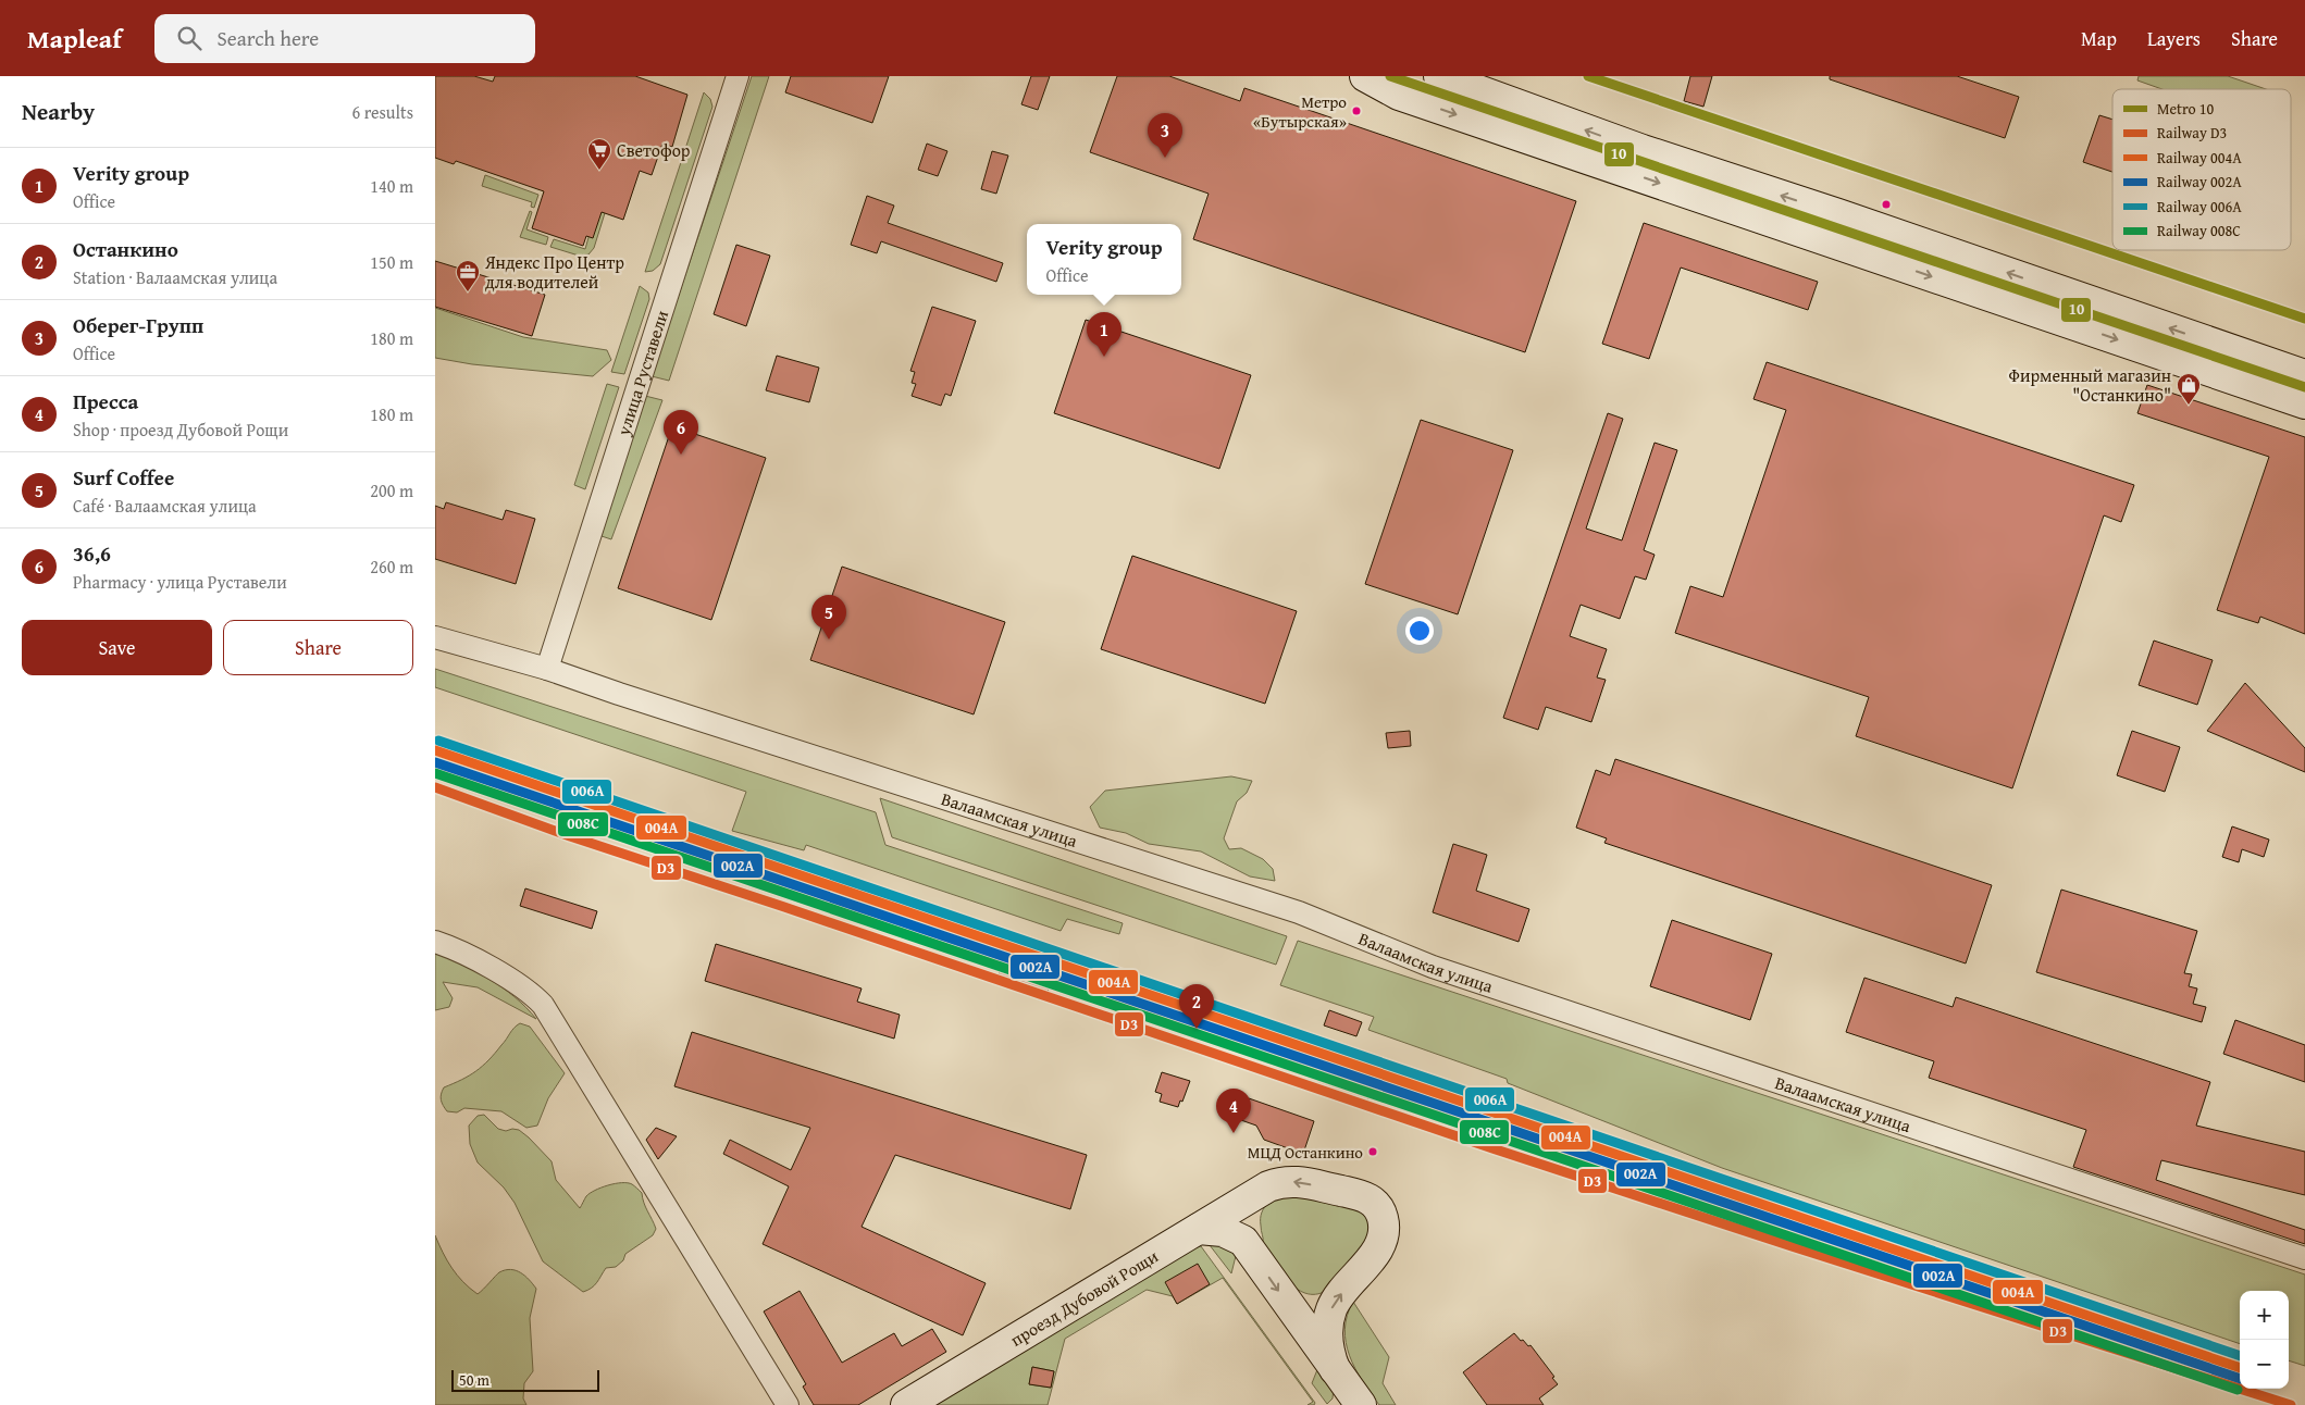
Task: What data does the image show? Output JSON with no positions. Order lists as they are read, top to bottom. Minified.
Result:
{"streets":{"main road":["проезд Дубовой Рощи"],"street":["улица Руставели","Валаамская улица"]},"crossings":[["улица Руставели","Валаамская улица"]],"places":{"other":["Метро «Бутырская»","МЦД Останкино"],"supermarket":["Светофор"],"office":["Яндекс Про Центр для водителей"],"shop":["Фирменный магазин \"Останкино\""]},"lines":["metro line 10","rail line 006А","rail line 004А","rail line 002А","rail line 008С","rail line D3"],"legend":["Metro 10","Railway D3","Railway 004А","Railway 002А","Railway 006А","Railway 008С"],"scale_bar":"50 m","page":{"header":"Mapleaf","search":"Search here","nav":["Map","Layers","Share"],"heading":["Nearby","6 results"],"pins":["3","1","6","5","2","4"],"list":[{"mark":"1","name":"Verity group","note":"Office","value":"140 m"},{"mark":"2","name":"Останкино","note":"Station · Валаамская улица","value":"150 m"},{"mark":"3","name":"Оберег-Групп","note":"Office","value":"180 m"},{"mark":"4","name":"Пресса","note":"Shop · проезд Дубовой Рощи","value":"180 m"},{"mark":"5","name":"Surf Coffee","note":"Café · Валаамская улица","value":"200 m"},{"mark":"6","name":"36,6","note":"Pharmacy · улица Руставели","value":"260 m"}],"popup":["Verity group","Office"],"buttons":["Save","Share"],"map_buttons":["+","−"],"scale":"50 m"}}
